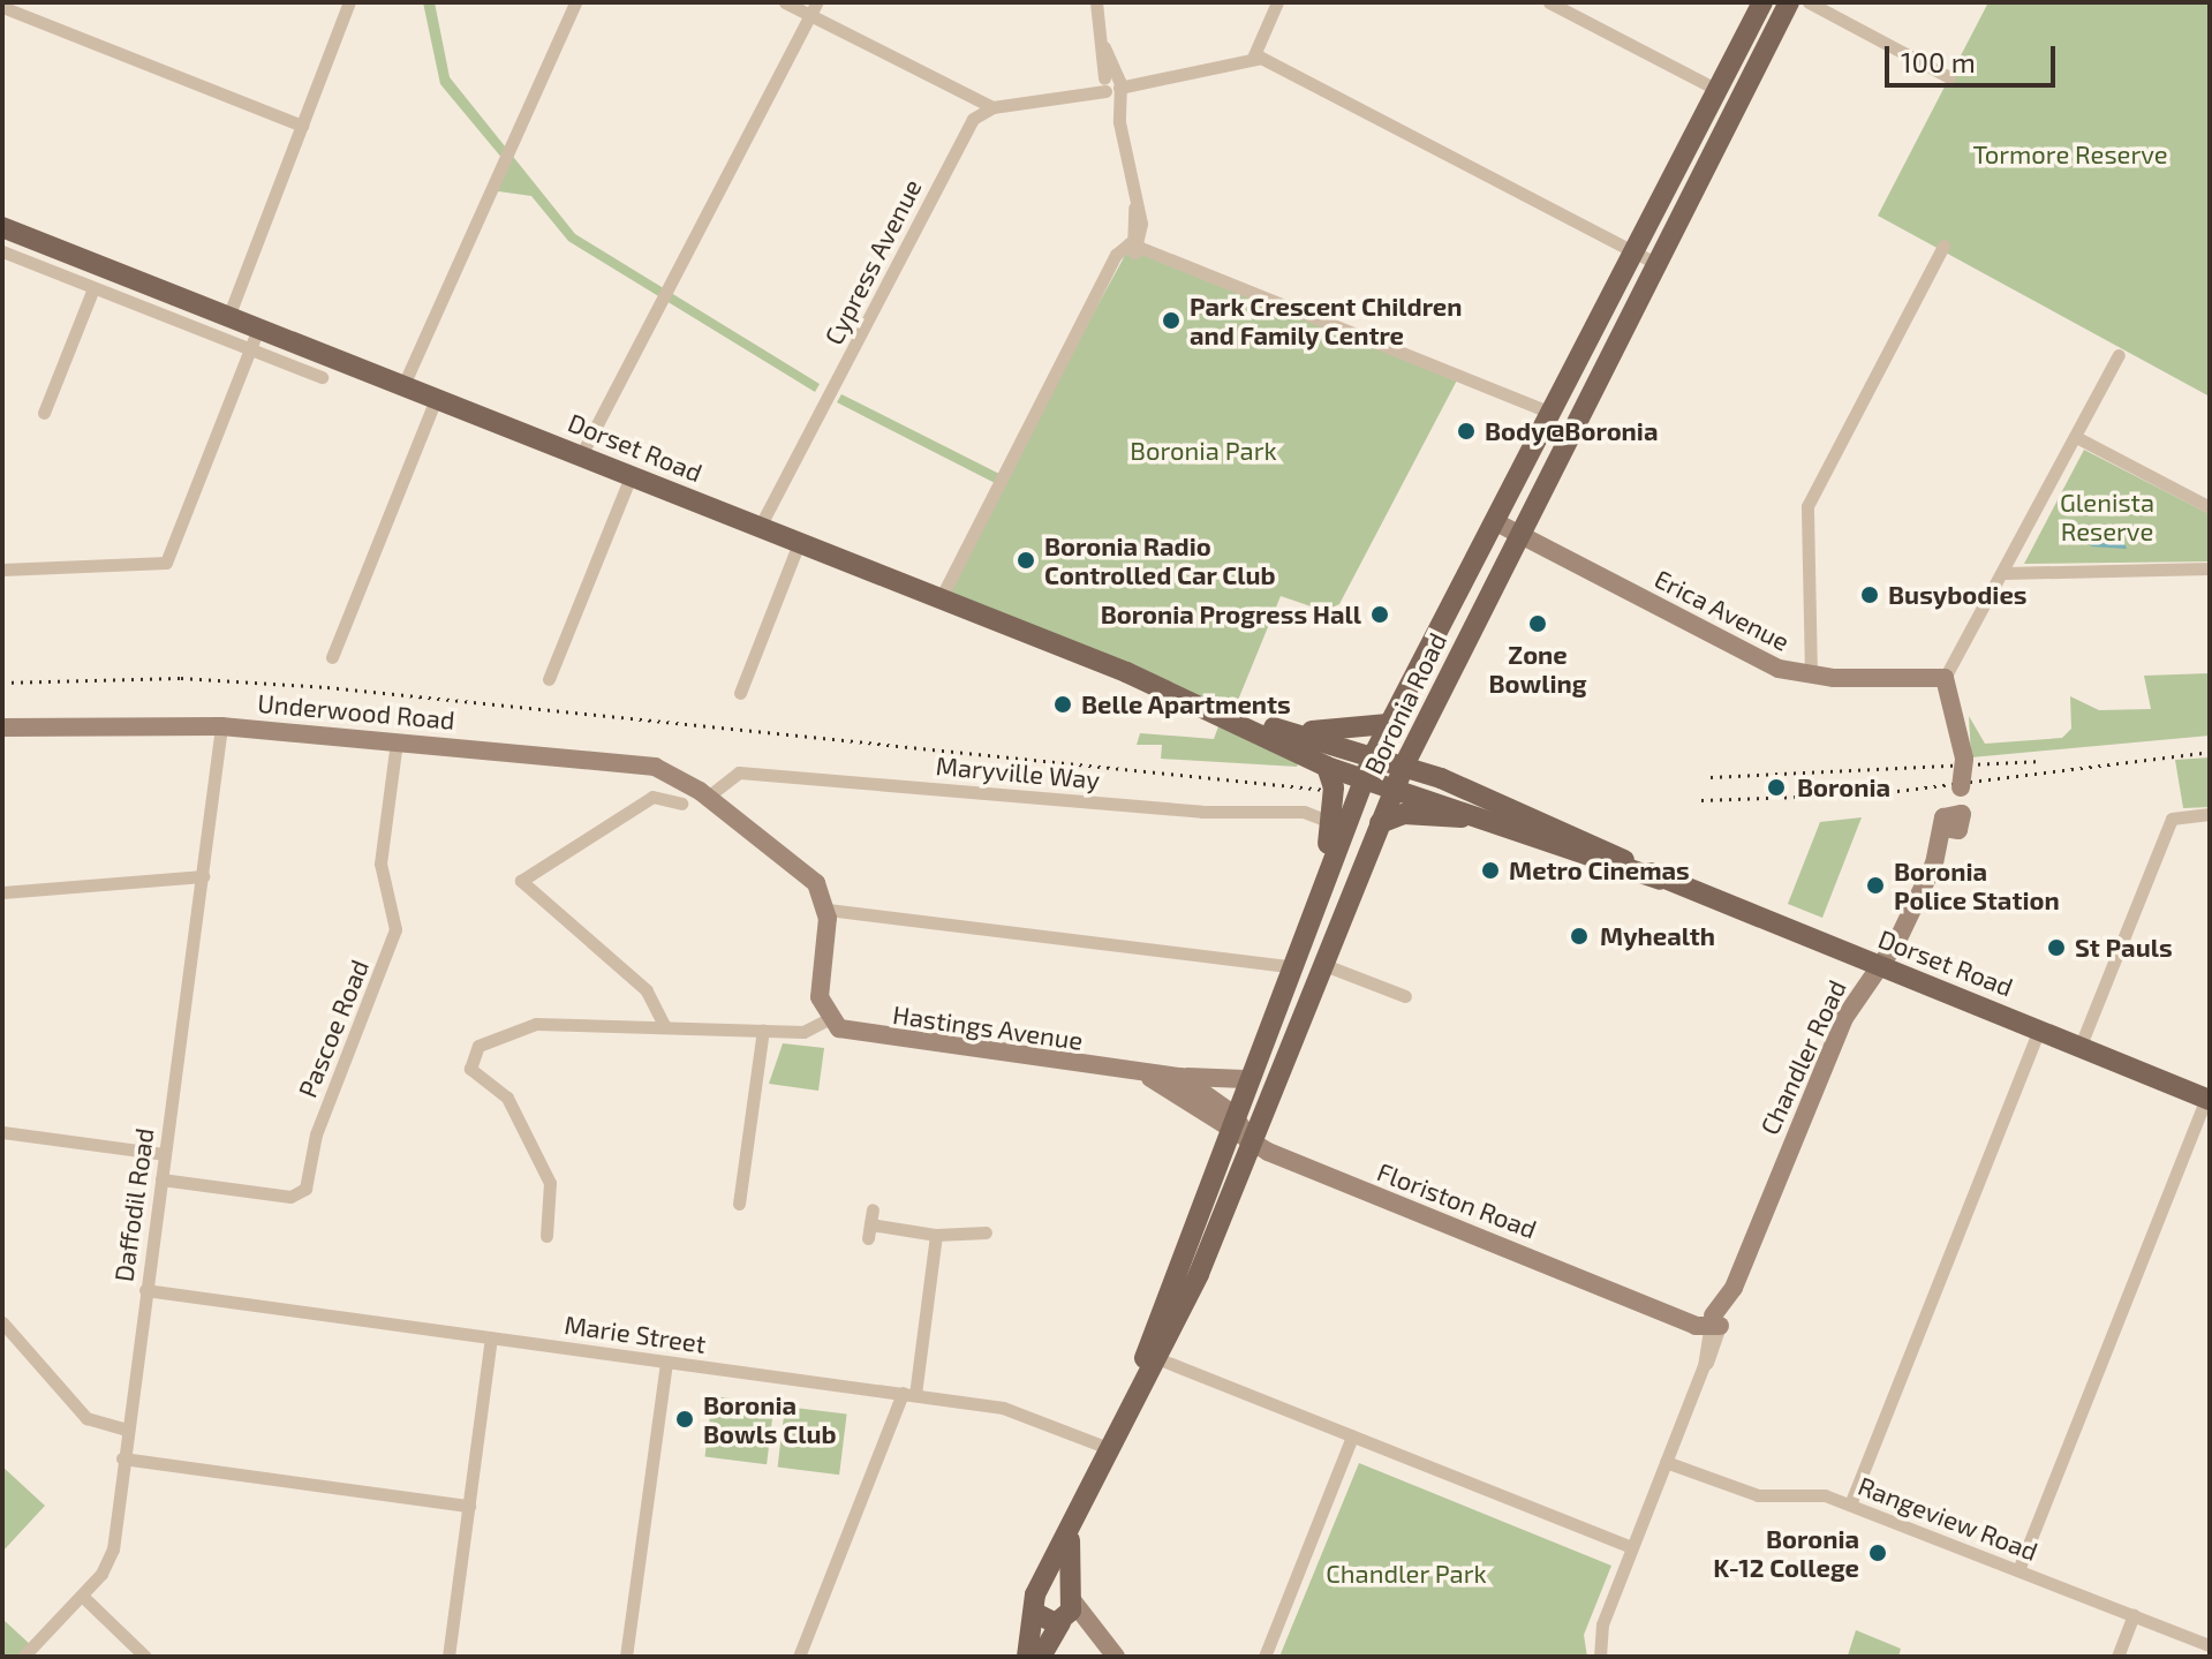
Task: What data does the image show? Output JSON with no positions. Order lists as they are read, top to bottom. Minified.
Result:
{"streets":{"main road":["Dorset Road","Erica Avenue","Boronia Road","Underwood Road","Hastings Avenue","Chandler Road","Floriston Road"],"street":["Cypress Avenue","Maryville Way","Pascoe Road","Daffodil Road","Marie Street","Rangeview Road"]},"crossings":[["Cypress Avenue","Dorset Road"],["Dorset Road","Boronia Road"],["Dorset Road","Chandler Road"],["Erica Avenue","Boronia Road"],["Erica Avenue","Chandler Road"],["Boronia Road","Maryville Way"],["Boronia Road","Hastings Avenue"],["Boronia Road","Floriston Road"],["Boronia Road","Marie Street"],["Underwood Road","Maryville Way"],["Underwood Road","Pascoe Road"],["Underwood Road","Daffodil Road"],["Hastings Avenue","Floriston Road"],["Pascoe Road","Daffodil Road"],["Chandler Road","Floriston Road"],["Chandler Road","Rangeview Road"],["Daffodil Road","Marie Street"]],"parks":["Tormore Reserve","Boronia Park","Glenista Reserve","Chandler Park"],"places":["Park Crescent Children and Family Centre","Body@Boronia","Boronia Radio Controlled Car Club","Busybodies","Boronia Progress Hall","Zone Bowling","Belle Apartments","Boronia","Metro Cinemas","Boronia Police Station","Myhealth","St Pauls","Boronia Bowls Club","Boronia K-12 College"],"scale_bar":"100 m"}
